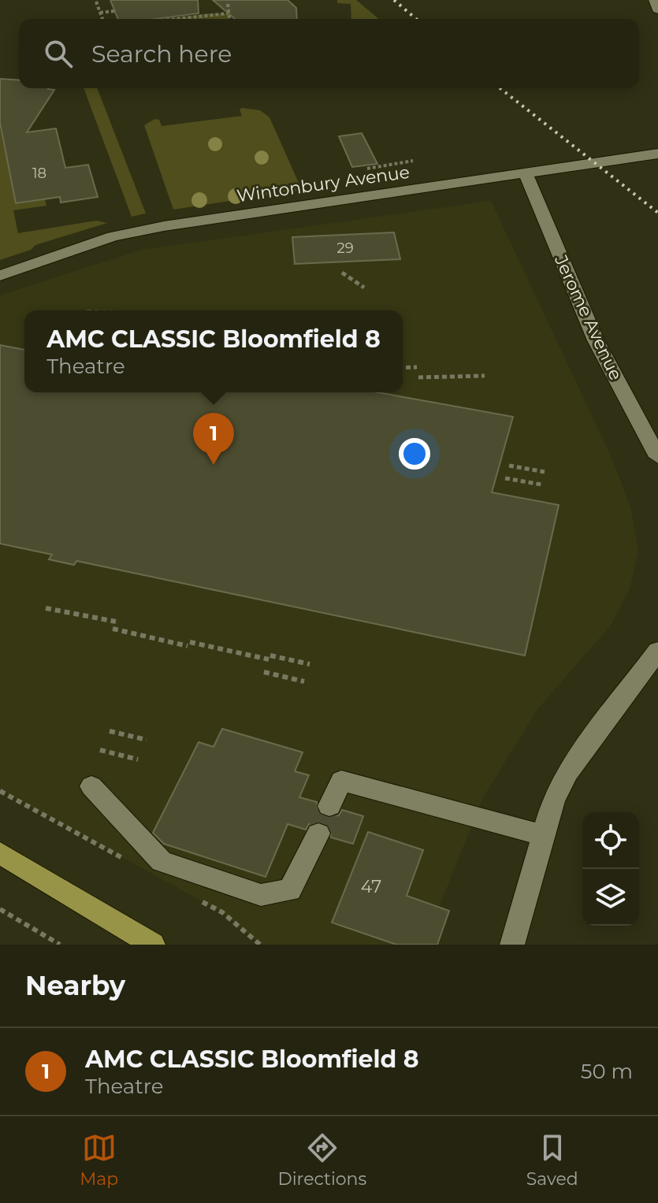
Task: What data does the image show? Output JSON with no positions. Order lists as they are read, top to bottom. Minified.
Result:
{"streets":{"street":["Wintonbury Avenue","Jerome Avenue"]},"crossings":[["Wintonbury Avenue","Jerome Avenue"]],"house_numbers":["18","29","47"],"page":{"search":"Search here","popup":["AMC CLASSIC Bloomfield 8","Theatre"],"pins":"1","heading":"Nearby","list":[{"mark":"1","name":"AMC CLASSIC Bloomfield 8","note":"Theatre","value":"50 m"}],"nav":["Map","Directions","Saved"]}}
